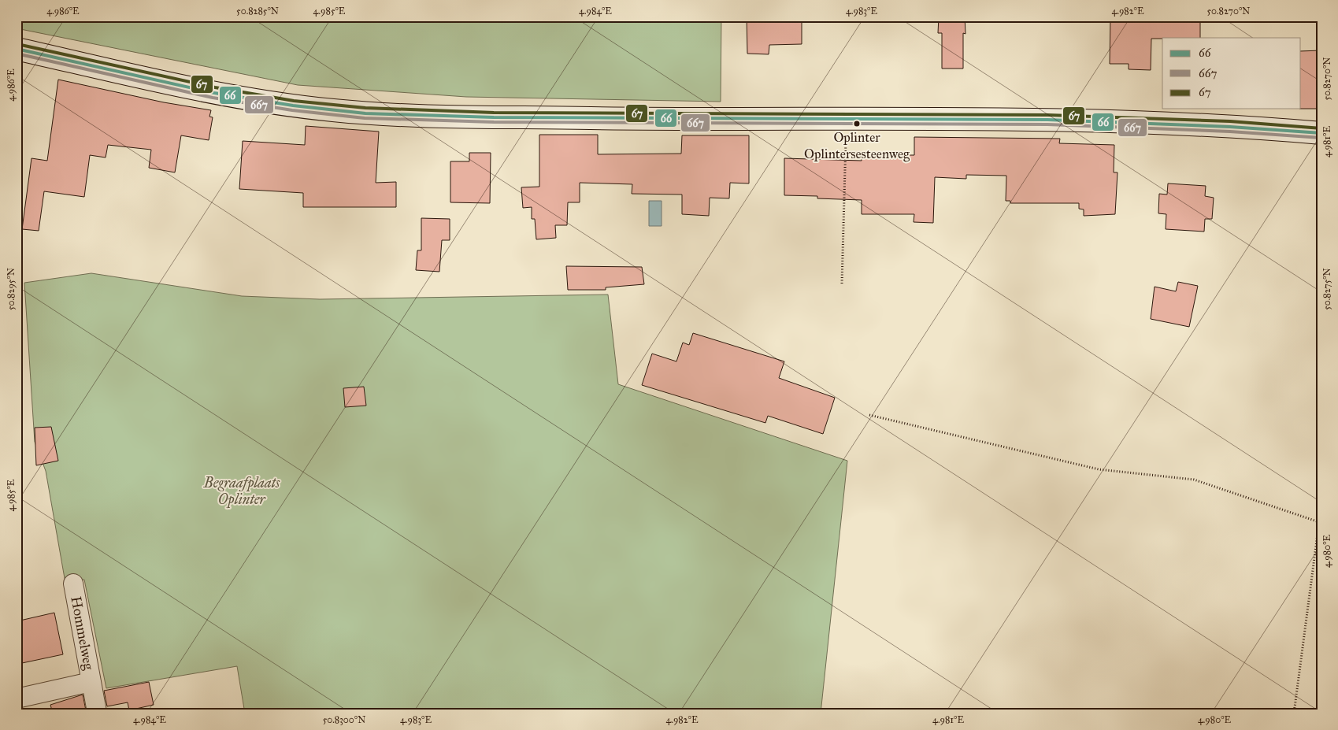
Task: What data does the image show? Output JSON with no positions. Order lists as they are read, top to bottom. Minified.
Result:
{"streets":{"street":["Hommelweg"]},"parks":["Begraafplaats Oplinter"],"places":["Oplinter Oplintersesteenweg"],"lines":["transit line 67","transit line 66","transit line 667"],"legend":["66","667","67"],"coordinates":["4.986°E","50.8285°N","4.985°E","4.984°E","4.983°E","4.982°E","50.8270°N","4.981°E","50.8295°N","50.8275°N","4.980°E","50.8300°N"]}
